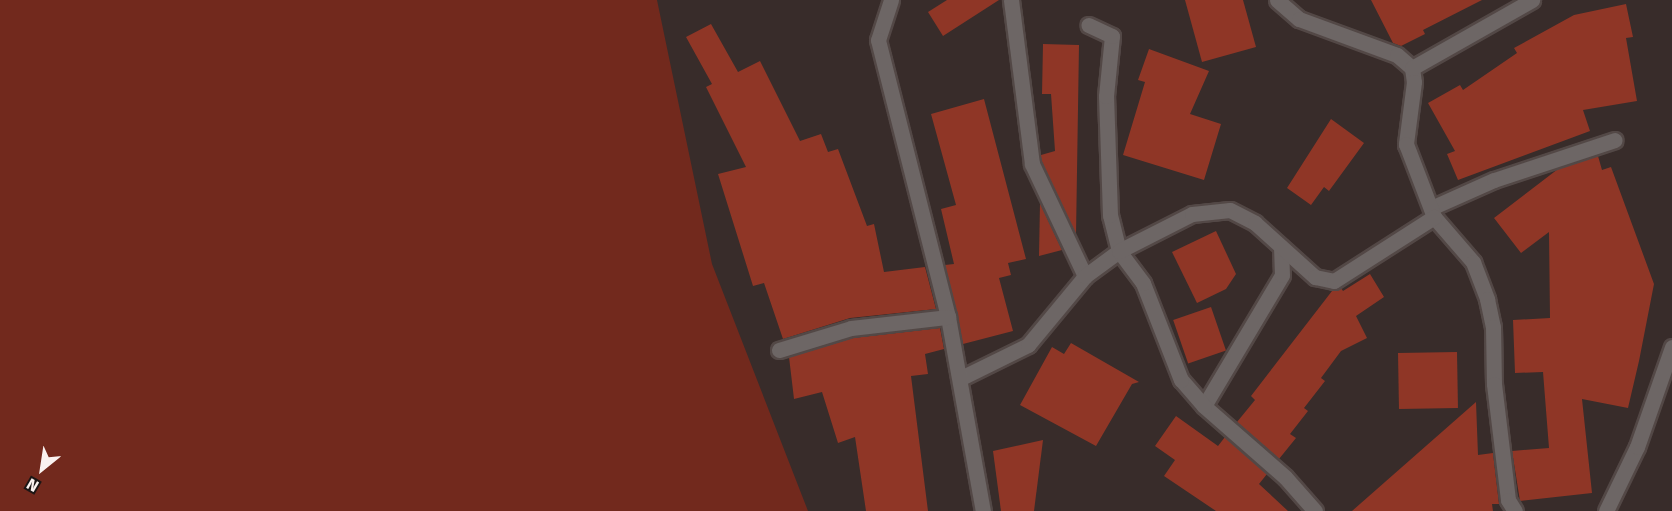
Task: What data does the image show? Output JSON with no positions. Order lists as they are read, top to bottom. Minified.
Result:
{"north":"bottom left"}
